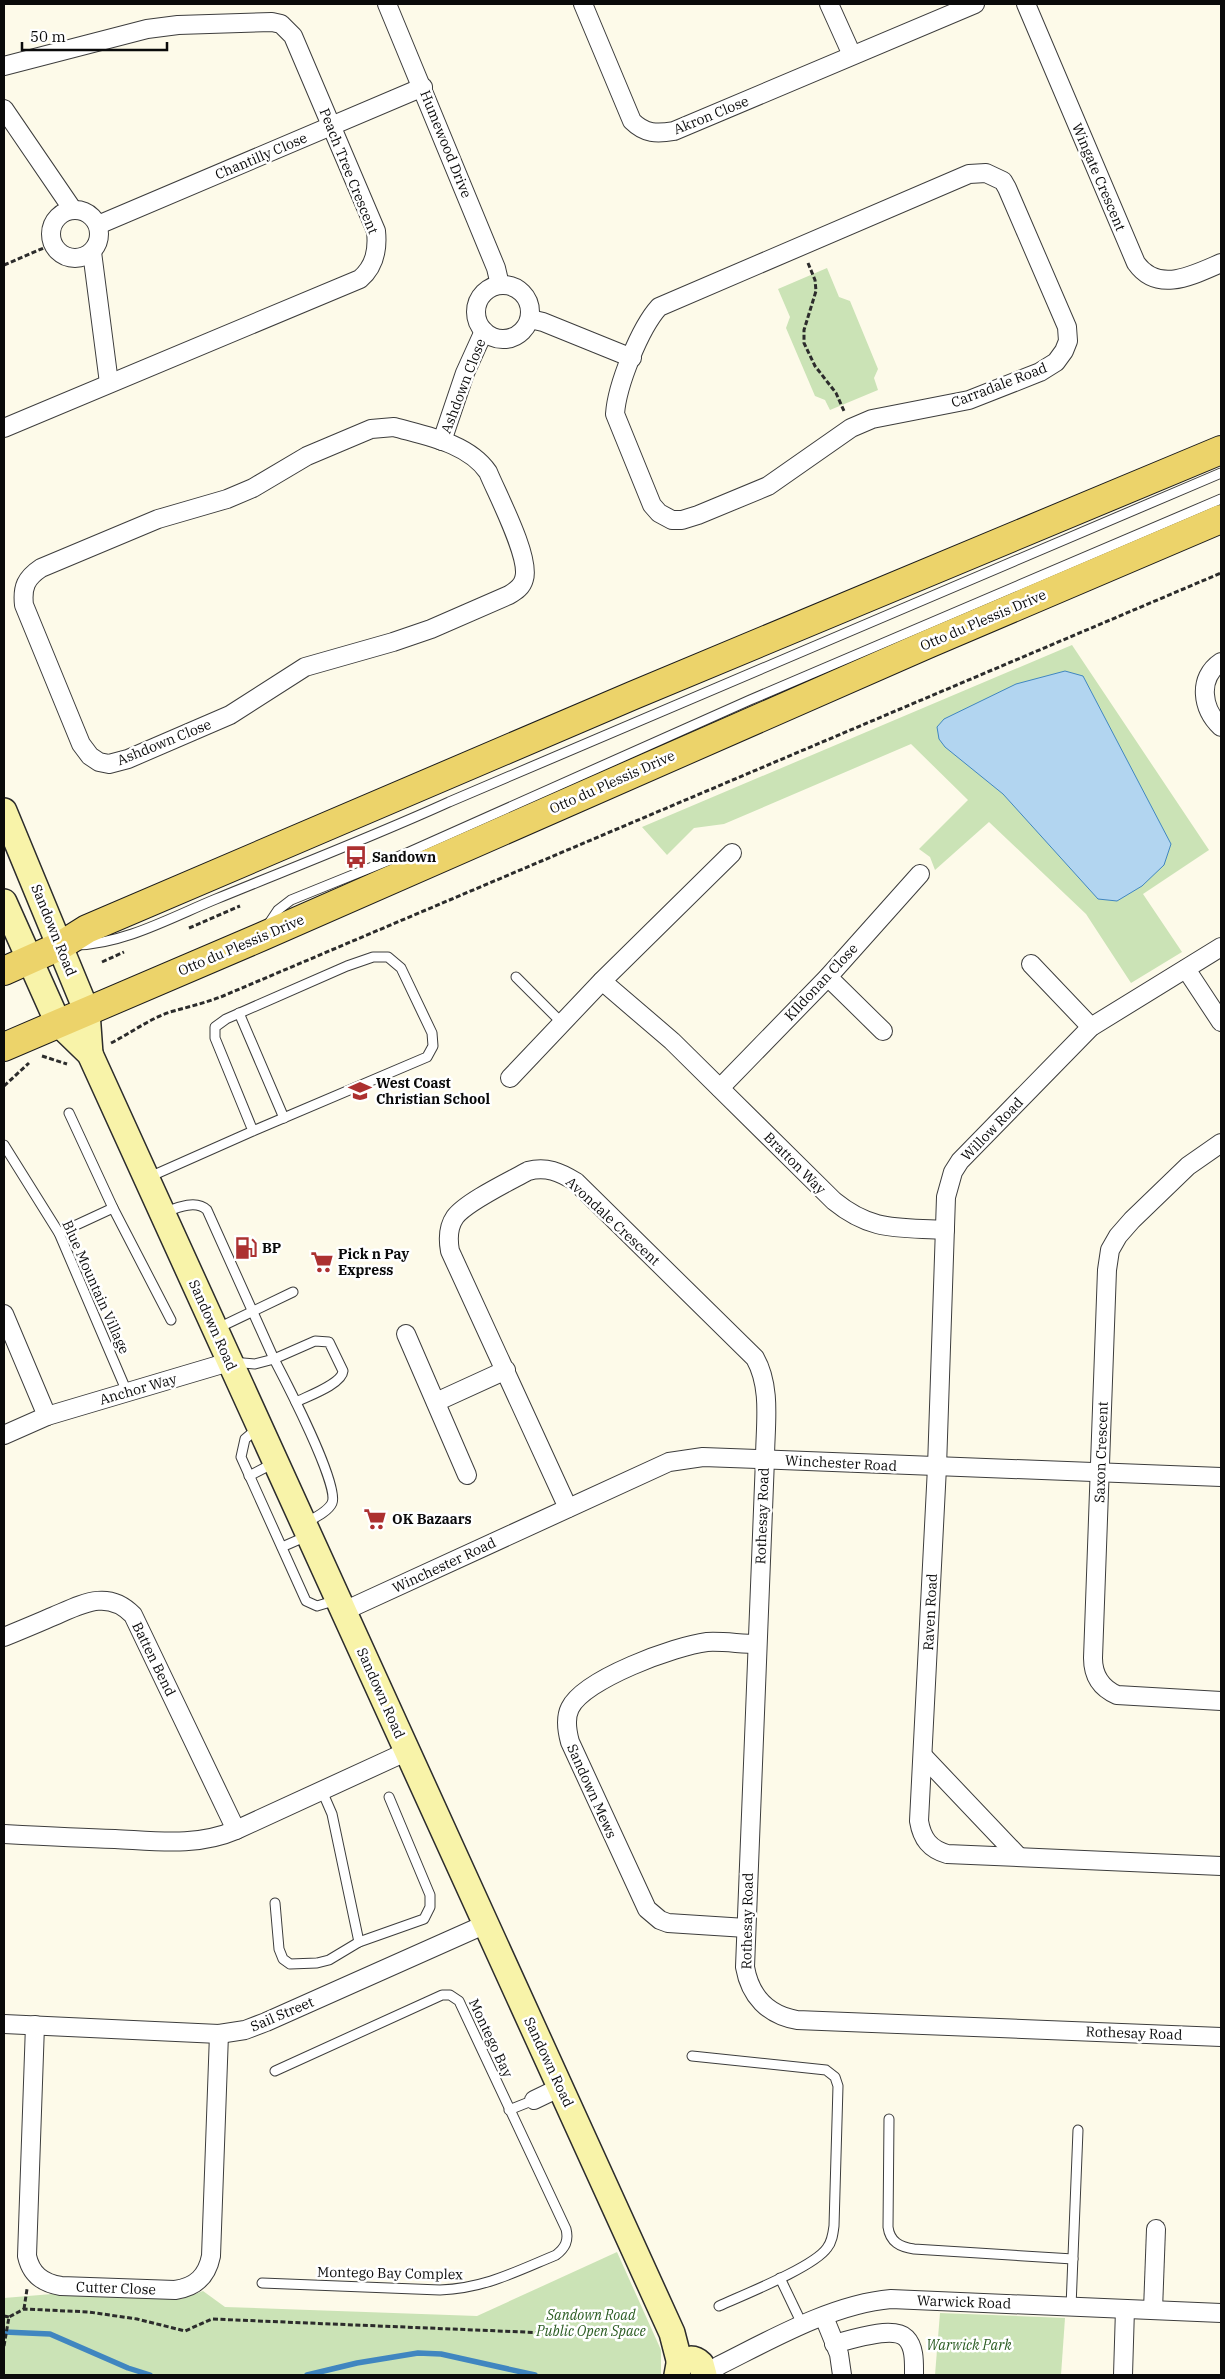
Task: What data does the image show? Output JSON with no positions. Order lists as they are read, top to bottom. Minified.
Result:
{"streets":{"main road":["Otto du Plessis Drive"],"street":["Akron Close","Humewood Drive","Chantilly Close","Peach Tree Crescent","Wingate Crescent","Carradale Road","Ashdown Close","Sandown Road","KIldonan Close","Willow Road","Bratton Way","Avondale Crescent","Anchor Way","Saxon Crescent","Winchester Road","Rothesay Road","Raven Road","Batten Bend","Sandown Mews","Sail Street","Cutter Close","Warwick Road"],"lane":["Blue Mountain Village","Montego Bay","Montego Bay Complex"]},"crossings":[["Humewood Drive","Chantilly Close"],["Humewood Drive","Ashdown Close"],["Chantilly Close","Peach Tree Crescent"],["Otto du Plessis Drive","Sandown Road"],["Sandown Road","Anchor Way"],["Sandown Road","Winchester Road"],["Sandown Road","Sail Street"],["Sandown Road","Warwick Road"],["KIldonan Close","Bratton Way"],["Willow Road","Bratton Way"],["Willow Road","Winchester Road"],["Willow Road","Raven Road"],["Avondale Crescent","Winchester Road"],["Avondale Crescent","Rothesay Road"],["Blue Mountain Village","Anchor Way"],["Saxon Crescent","Winchester Road"],["Winchester Road","Rothesay Road"],["Winchester Road","Raven Road"],["Rothesay Road","Sandown Mews"],["Sail Street","Cutter Close"],["Montego Bay","Montego Bay Complex"]],"parks":["Sandown Road Public Open Space","Warwick Park"],"places":{"bus stop":["Sandown"],"school or university":["West Coast Christian School"],"fuel station":["BP"],"supermarket":["Pick n Pay Express","OK Bazaars"]},"scale_bar":"50 m"}
